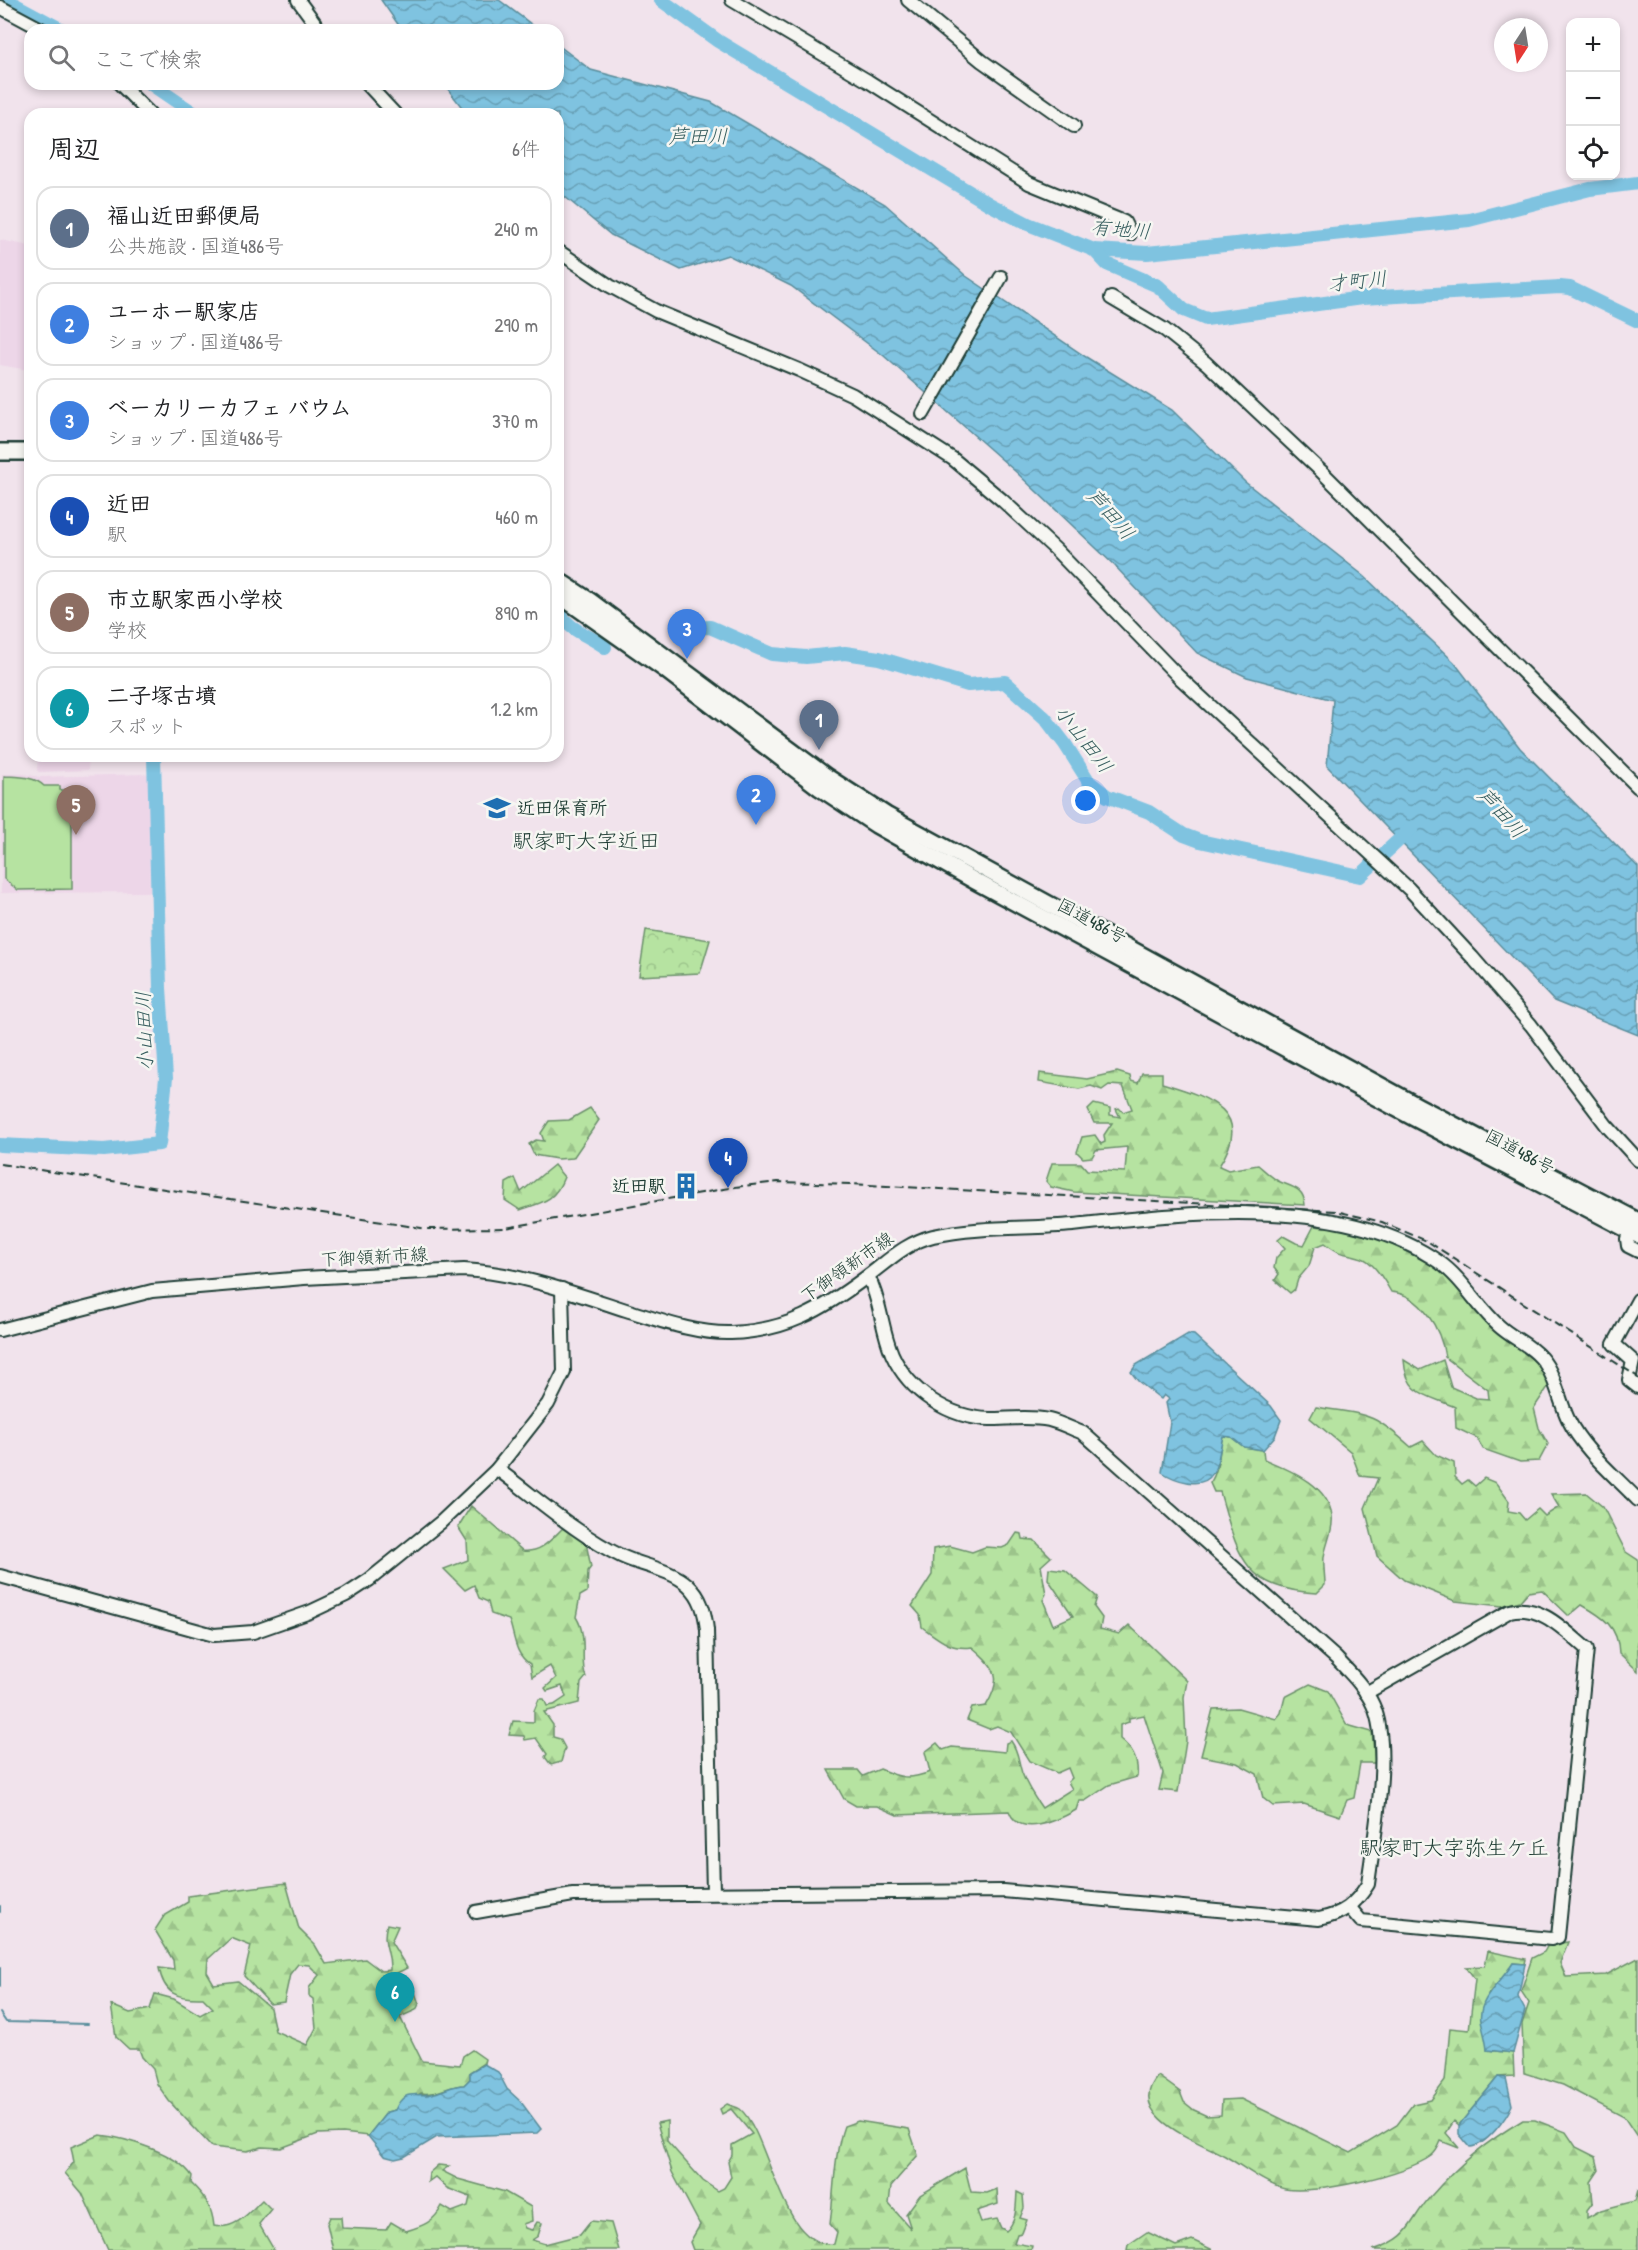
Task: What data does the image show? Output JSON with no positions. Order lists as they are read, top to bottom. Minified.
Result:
{"streets":{"highway":["国道486号"],"street":["下御領新市線"]},"districts":["駅家町大字近田","駅家町大字弥生ケ丘"],"water":["芦田川","有地川","才町川","小山田川"],"places":{"school or university":["近田保育所"],"building":["近田駅"]},"north":"bottom","page":{"map_buttons":["+","−"],"search":"ここで検索","heading":["周辺","6件"],"list":[{"mark":"1","name":"福山近田郵便局","note":"公共施設 · 国道486号","value":"240 m"},{"mark":"2","name":"ユーホー駅家店","note":"ショップ · 国道486号","value":"290 m"},{"mark":"3","name":"ベーカリーカフェ バウム","note":"ショップ · 国道486号","value":"370 m"},{"mark":"4","name":"近田","note":"駅","value":"460 m"},{"mark":"5","name":"市立駅家西小学校","note":"学校","value":"890 m"},{"mark":"6","name":"二子塚古墳","note":"スポット","value":"1.2 km"}],"pins":["3","1","2","5","4","6"]}}
